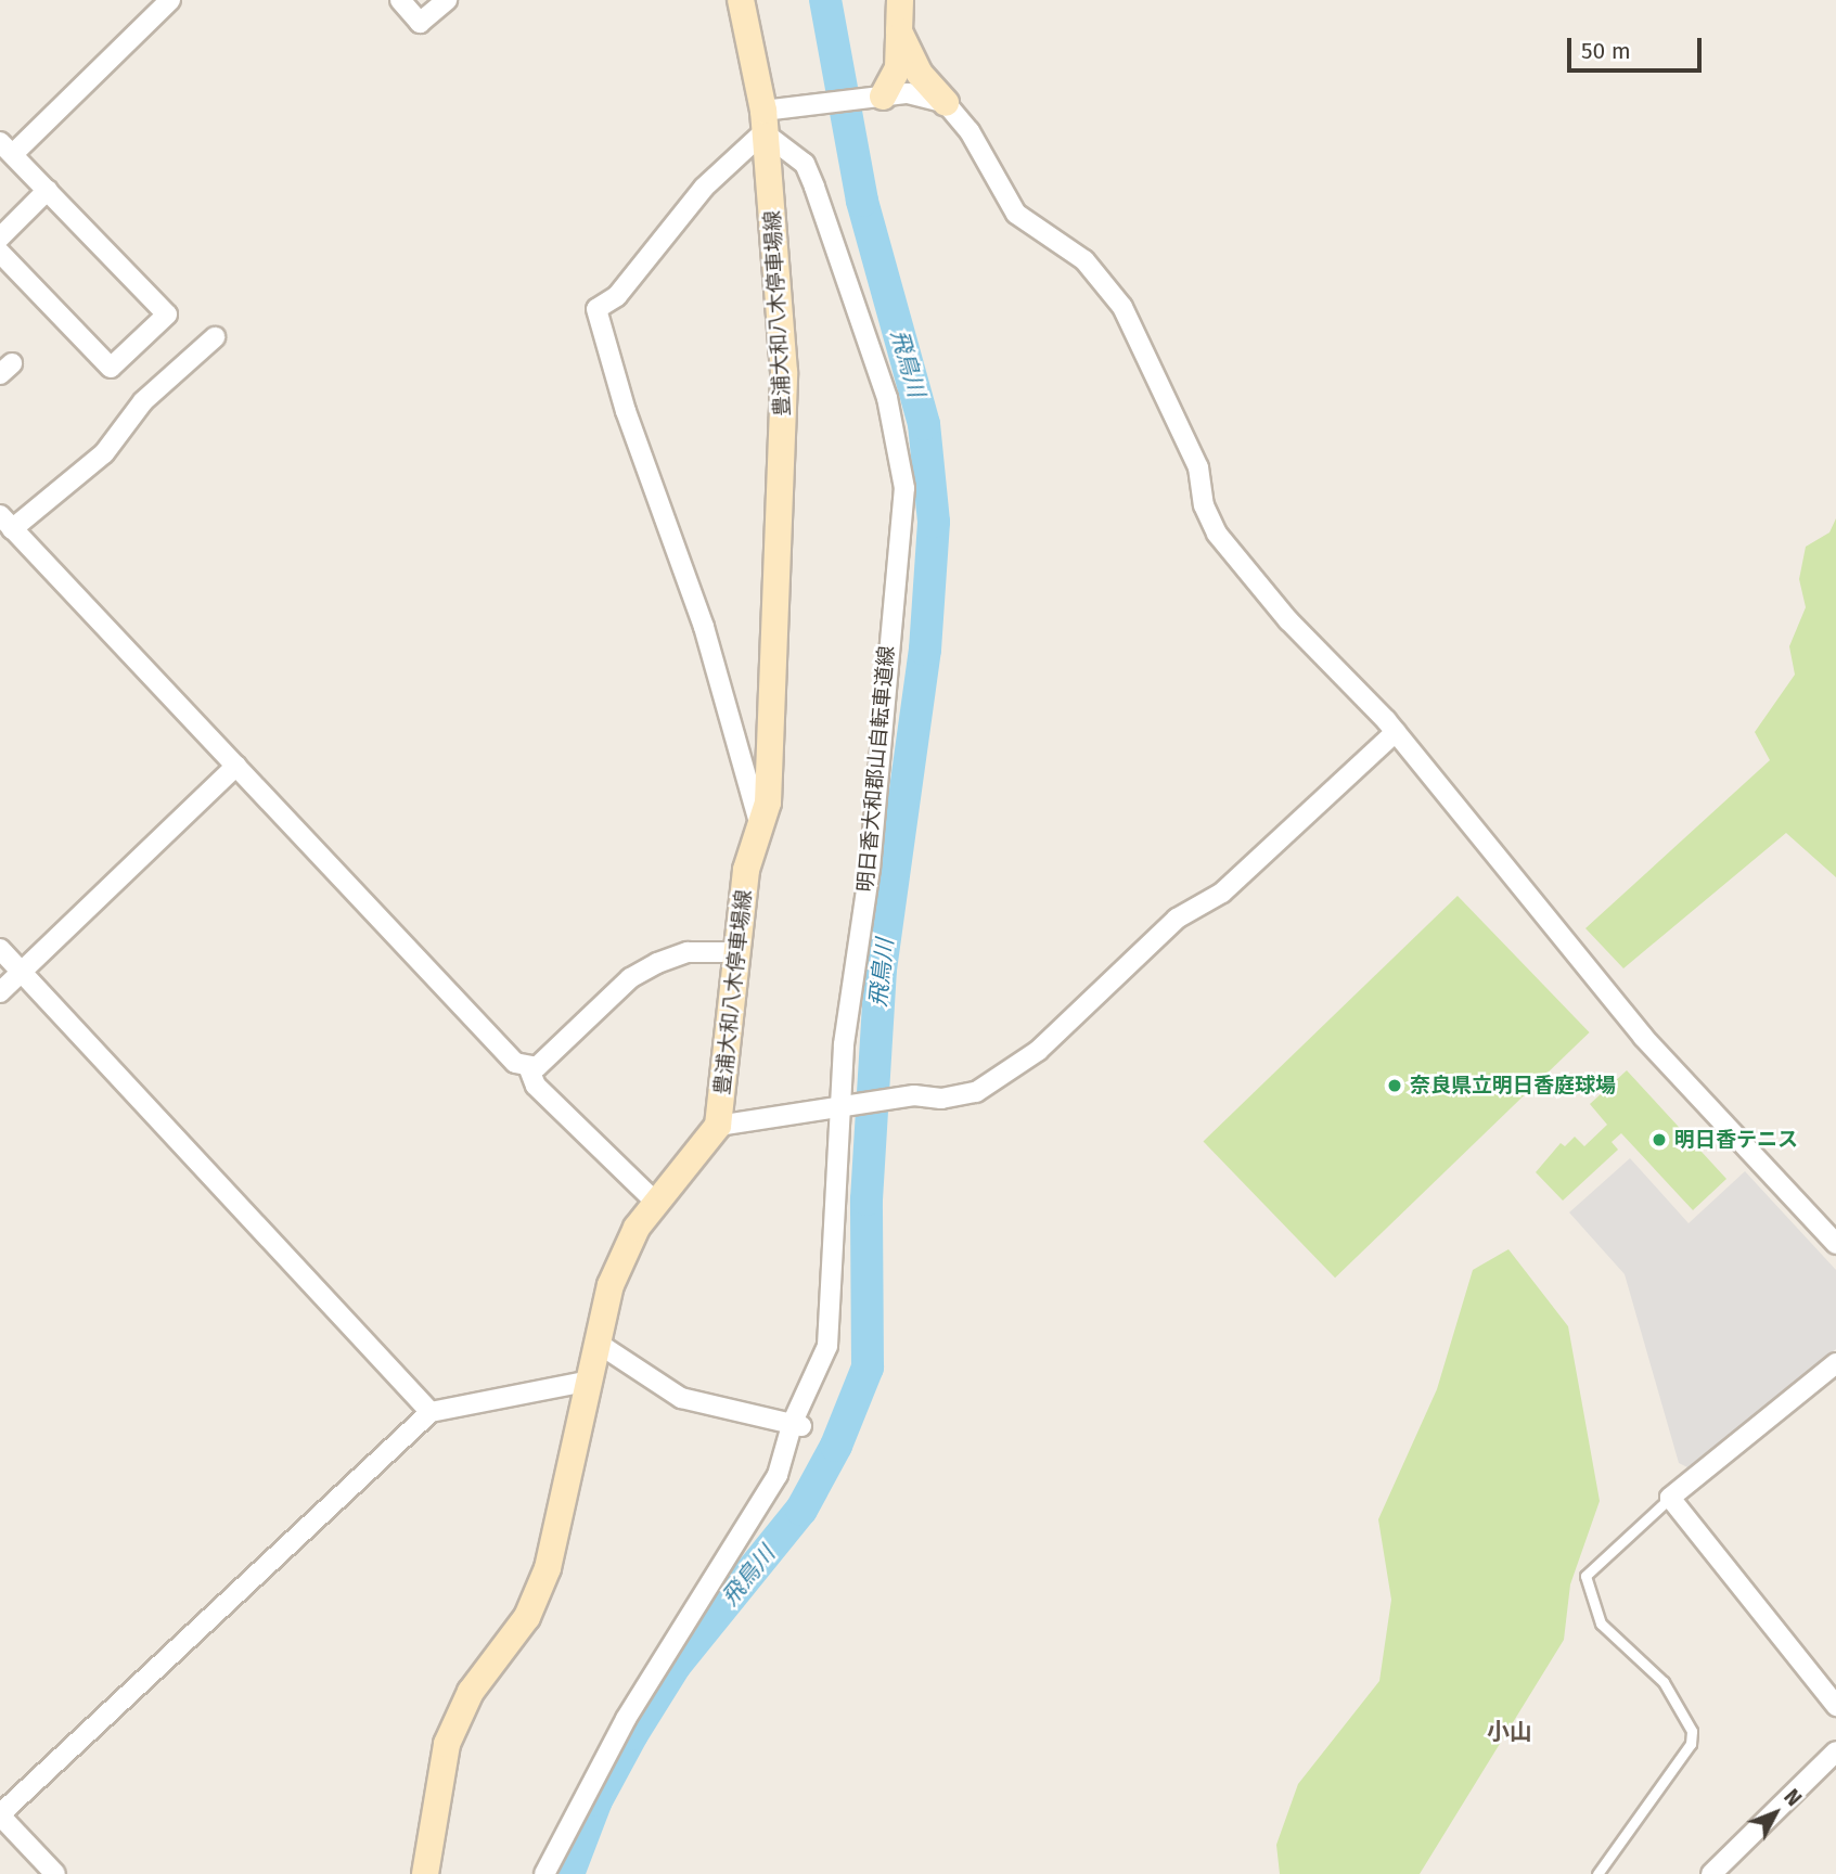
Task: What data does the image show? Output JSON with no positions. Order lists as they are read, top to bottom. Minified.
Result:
{"streets":{"main road":["豊浦大和八木停車場線"],"street":["明日香大和郡山自転車道線"]},"crossings":[["豊浦大和八木停車場線","明日香大和郡山自転車道線"]],"districts":["小山"],"water":["飛鳥川"],"places":["奈良県立明日香庭球場","明日香テニス"],"scale_bar":"50 m","north":"top right"}
